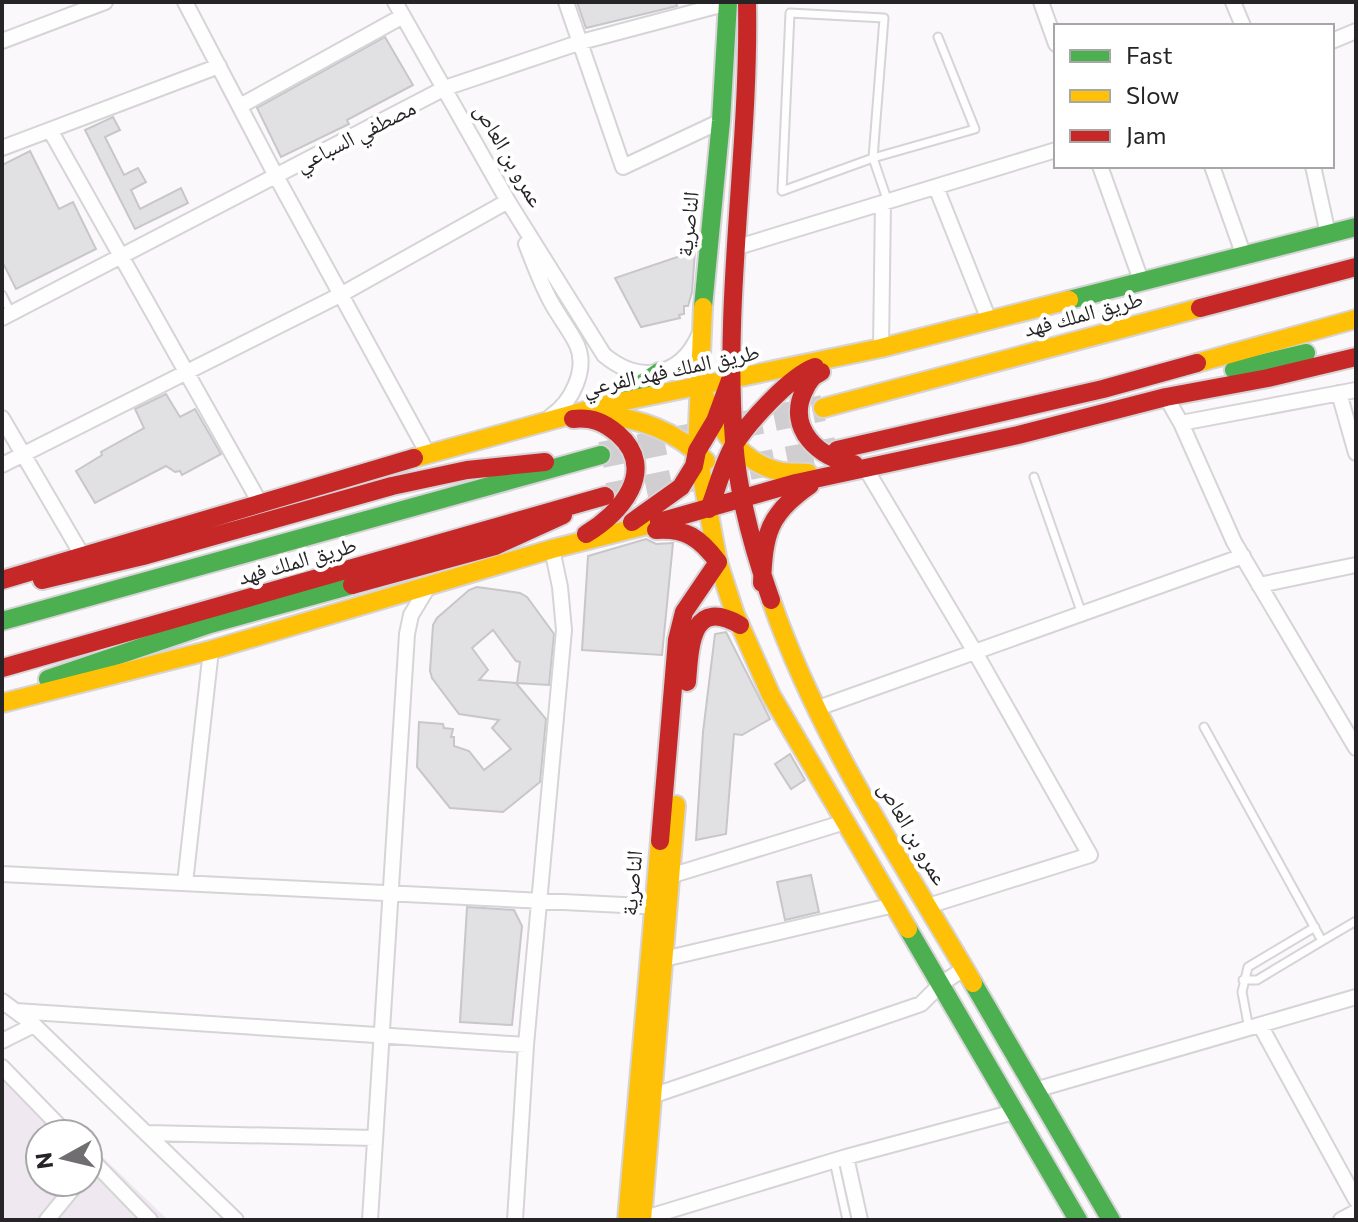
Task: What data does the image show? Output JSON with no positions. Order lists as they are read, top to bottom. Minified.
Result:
{"streets":{"main road":["عمرو بن العاص","الناصرية","طريق الملك فهد","طريق الملك فهد الفرعي"],"street":["مصطفي السباعي"]},"crossings":[["مصطفي السباعي","عمرو بن العاص"],["مصطفي السباعي","الناصرية"],["الناصرية","طريق الملك فهد الفرعي"]],"legend":["Fast","Slow","Jam"],"north":"left"}
